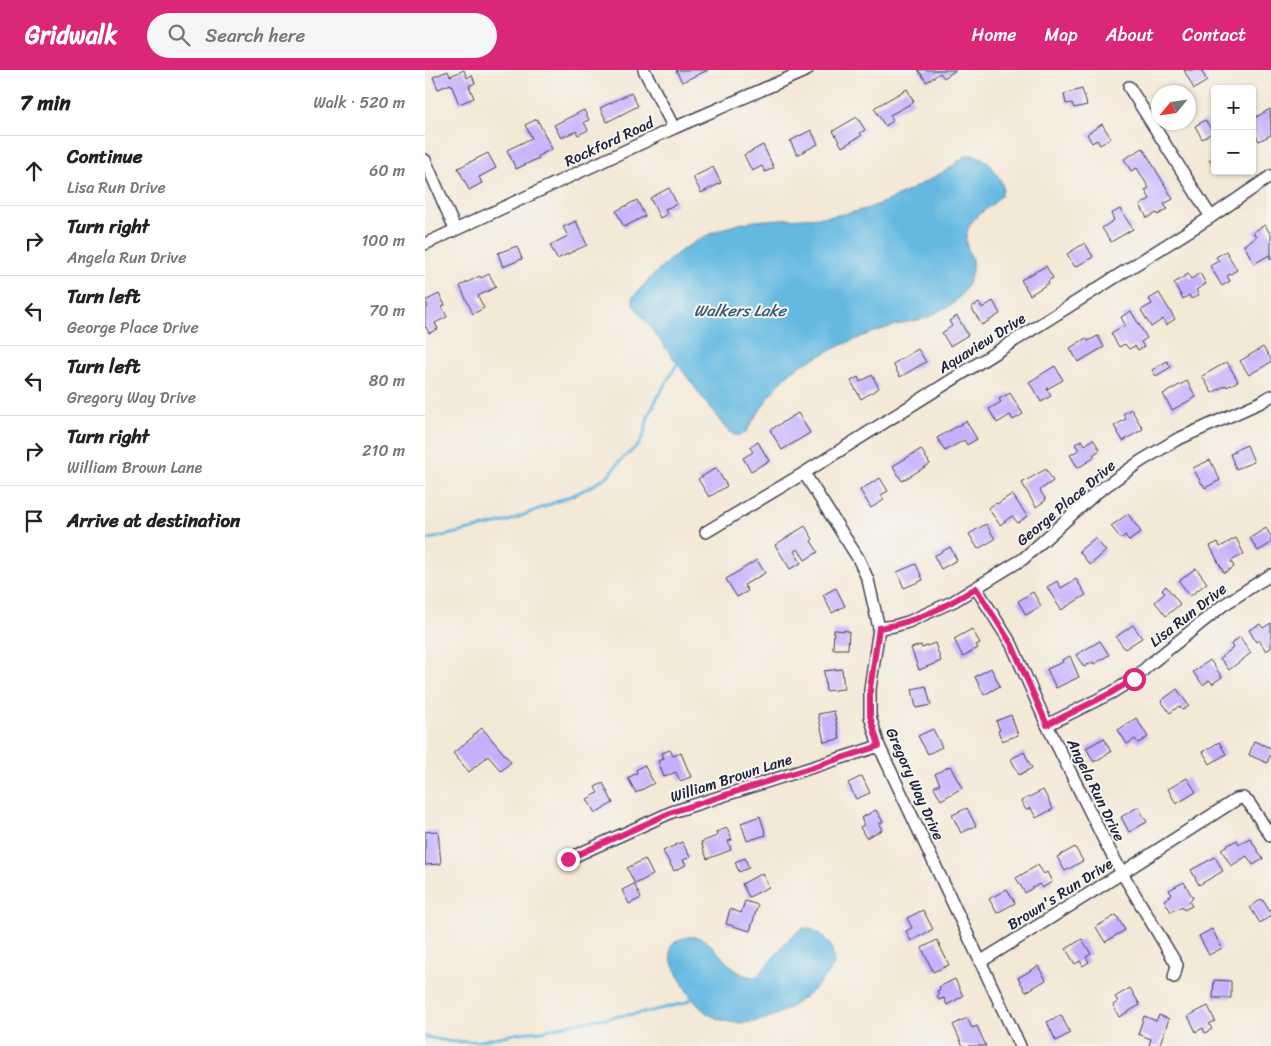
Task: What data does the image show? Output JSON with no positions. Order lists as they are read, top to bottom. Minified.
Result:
{"streets":{"street":["Rockford Road","Aquaview Drive","George Place Drive","Lisa Run Drive","William Brown Lane","Gregory Way Drive","Angela Run Drive","Brown's Run Drive"]},"crossings":[["Aquaview Drive","Gregory Way Drive"],["George Place Drive","Gregory Way Drive"],["George Place Drive","Angela Run Drive"],["Lisa Run Drive","Angela Run Drive"],["William Brown Lane","Gregory Way Drive"],["Gregory Way Drive","Brown's Run Drive"],["Angela Run Drive","Brown's Run Drive"]],"water":["Walkers Lake"],"north":"bottom left","page":{"header":"Gridwalk","search":"Search here","nav":["Home","Map","About","Contact"],"heading":["7 min","Walk · 520 m"],"map_buttons":["+","−"],"list":[["Continue","Lisa Run Drive","60 m"],["Turn right","Angela Run Drive","100 m"],["Turn left","George Place Drive","70 m"],["Turn left","Gregory Way Drive","80 m"],["Turn right","William Brown Lane","210 m"],"Arrive at destination"]}}
